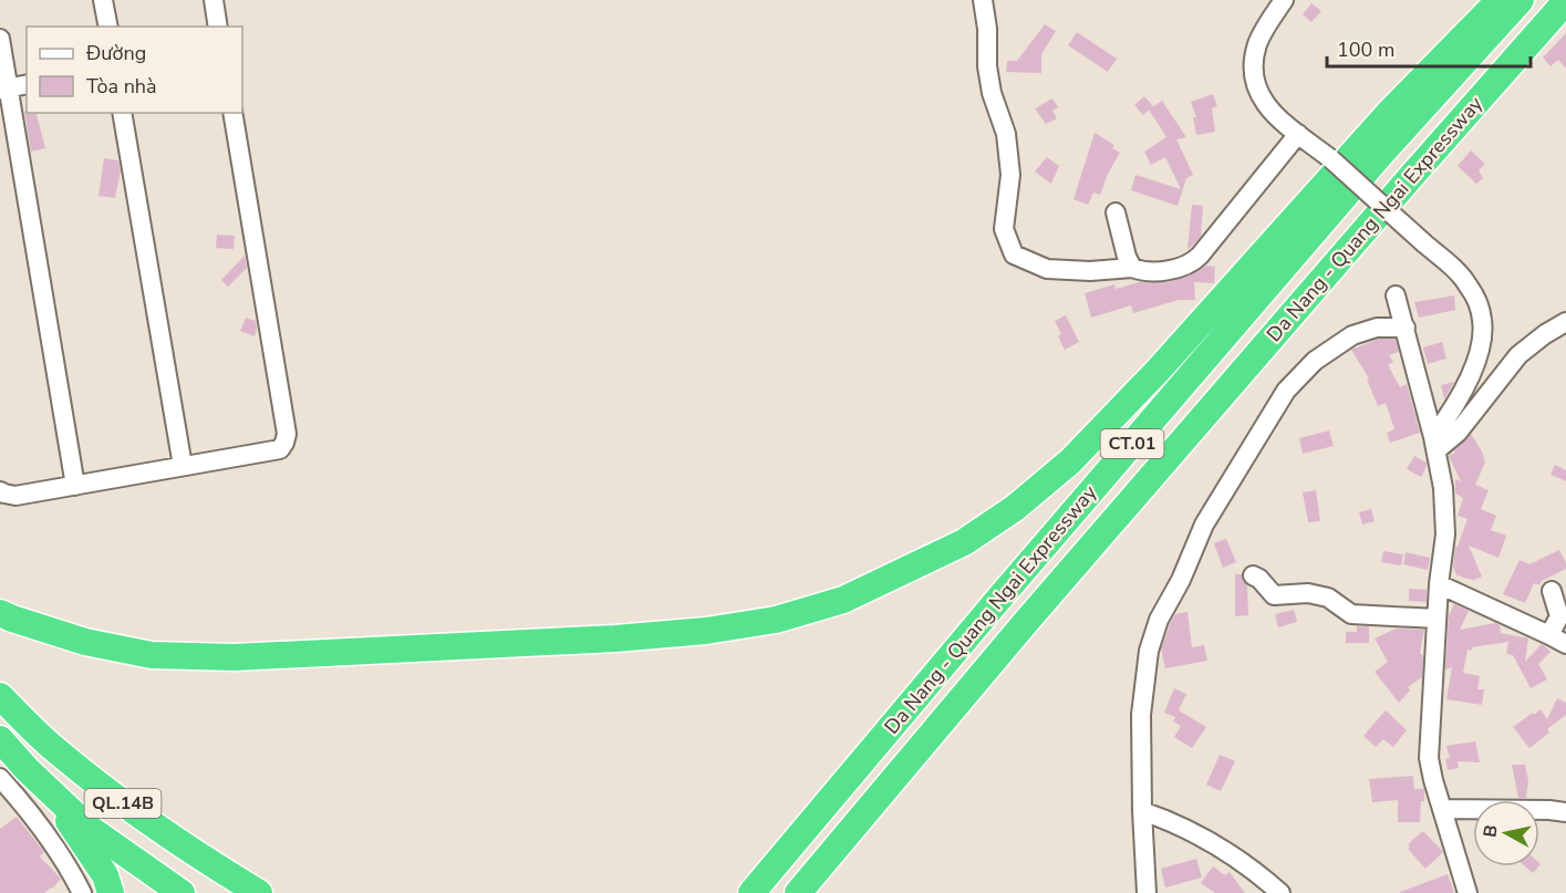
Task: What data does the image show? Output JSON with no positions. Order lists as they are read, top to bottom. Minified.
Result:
{"streets":{"highway":["Da Nang - Quang Ngai Expressway","CT.01","QL.14B"]},"legend":["Đường","Tòa nhà"],"scale_bar":"100 m","north":"left"}
